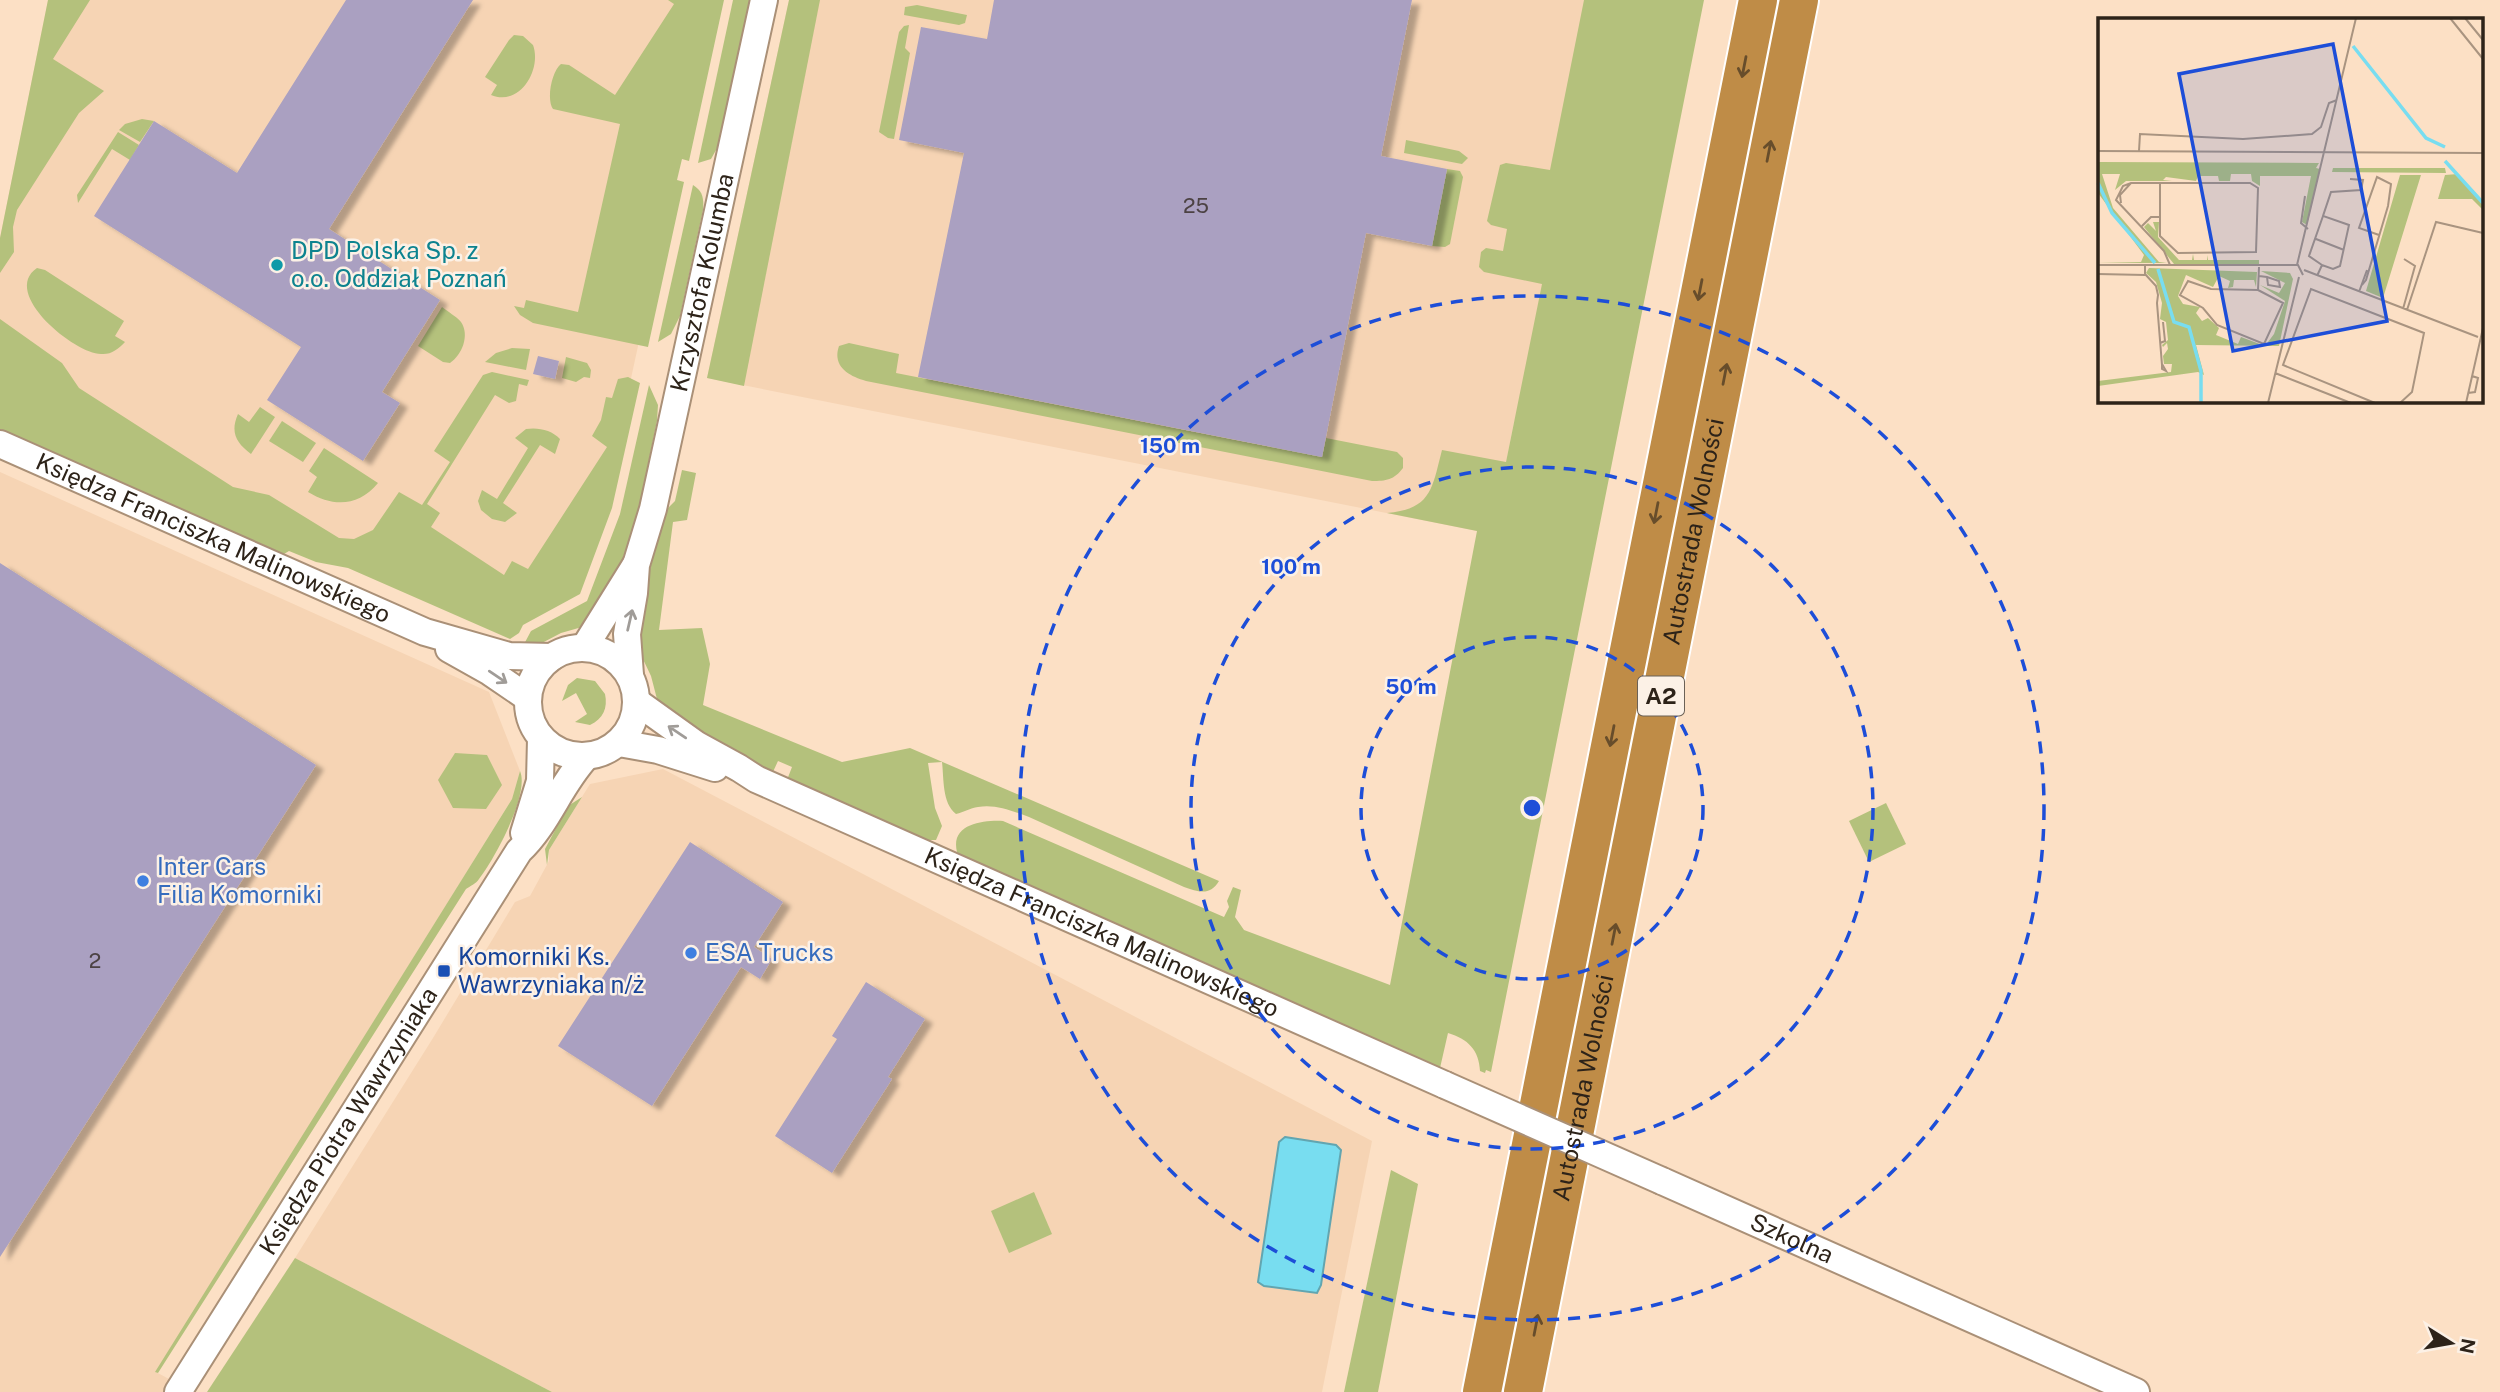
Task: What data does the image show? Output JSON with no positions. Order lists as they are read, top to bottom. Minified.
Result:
{"streets":{"highway":["Autostrada Wolności","A2"],"street":["Krzysztofa Kolumba","Księdza Franciszka Malinowskiego","Księdza Piotra Wawrzyniaka","Szkolna"]},"crossings":[["Krzysztofa Kolumba","Księdza Franciszka Malinowskiego"],["Krzysztofa Kolumba","Księdza Piotra Wawrzyniaka"],["Księdza Franciszka Malinowskiego","Księdza Piotra Wawrzyniaka"],["Księdza Franciszka Malinowskiego","Szkolna"]],"places":{"other":["DPD Polska Sp. z o.o. Oddział Poznań","Inter Cars Filia Komorniki","ESA Trucks"],"transit":["Komorniki Ks. Wawrzyniaka n/ż"]},"house_numbers":["25","2"],"north":"right","rings":["150 m","100 m","50 m"]}
